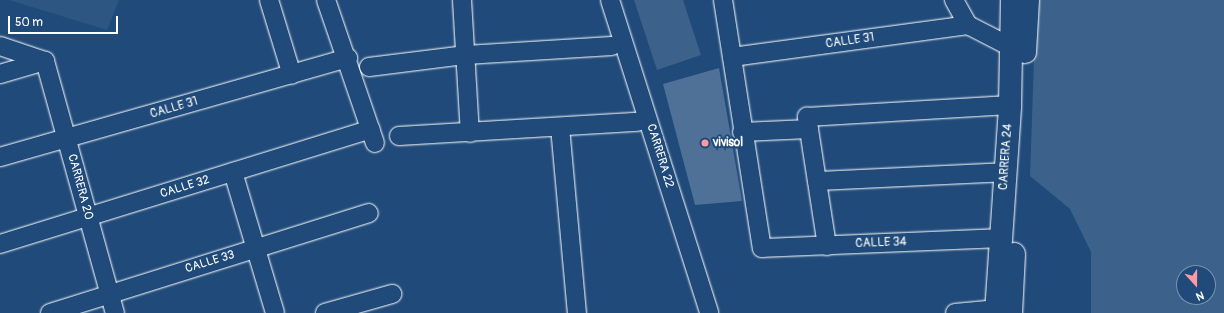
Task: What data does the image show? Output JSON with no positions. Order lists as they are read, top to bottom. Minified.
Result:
{"streets":{"main road":["CARRERA 24"],"street":["CALLE 31","CARRERA 22","CARRERA 20","CALLE 32","CALLE 34","CALLE 33"]},"crossings":[["CALLE 31","CARRERA 20"],["CALLE 31","CALLE 32"],["CARRERA 24","CALLE 34"],["CARRERA 20","CALLE 32"],["CARRERA 20","CALLE 33"]],"places":["vivisol"],"scale_bar":"50 m","north":"bottom"}
